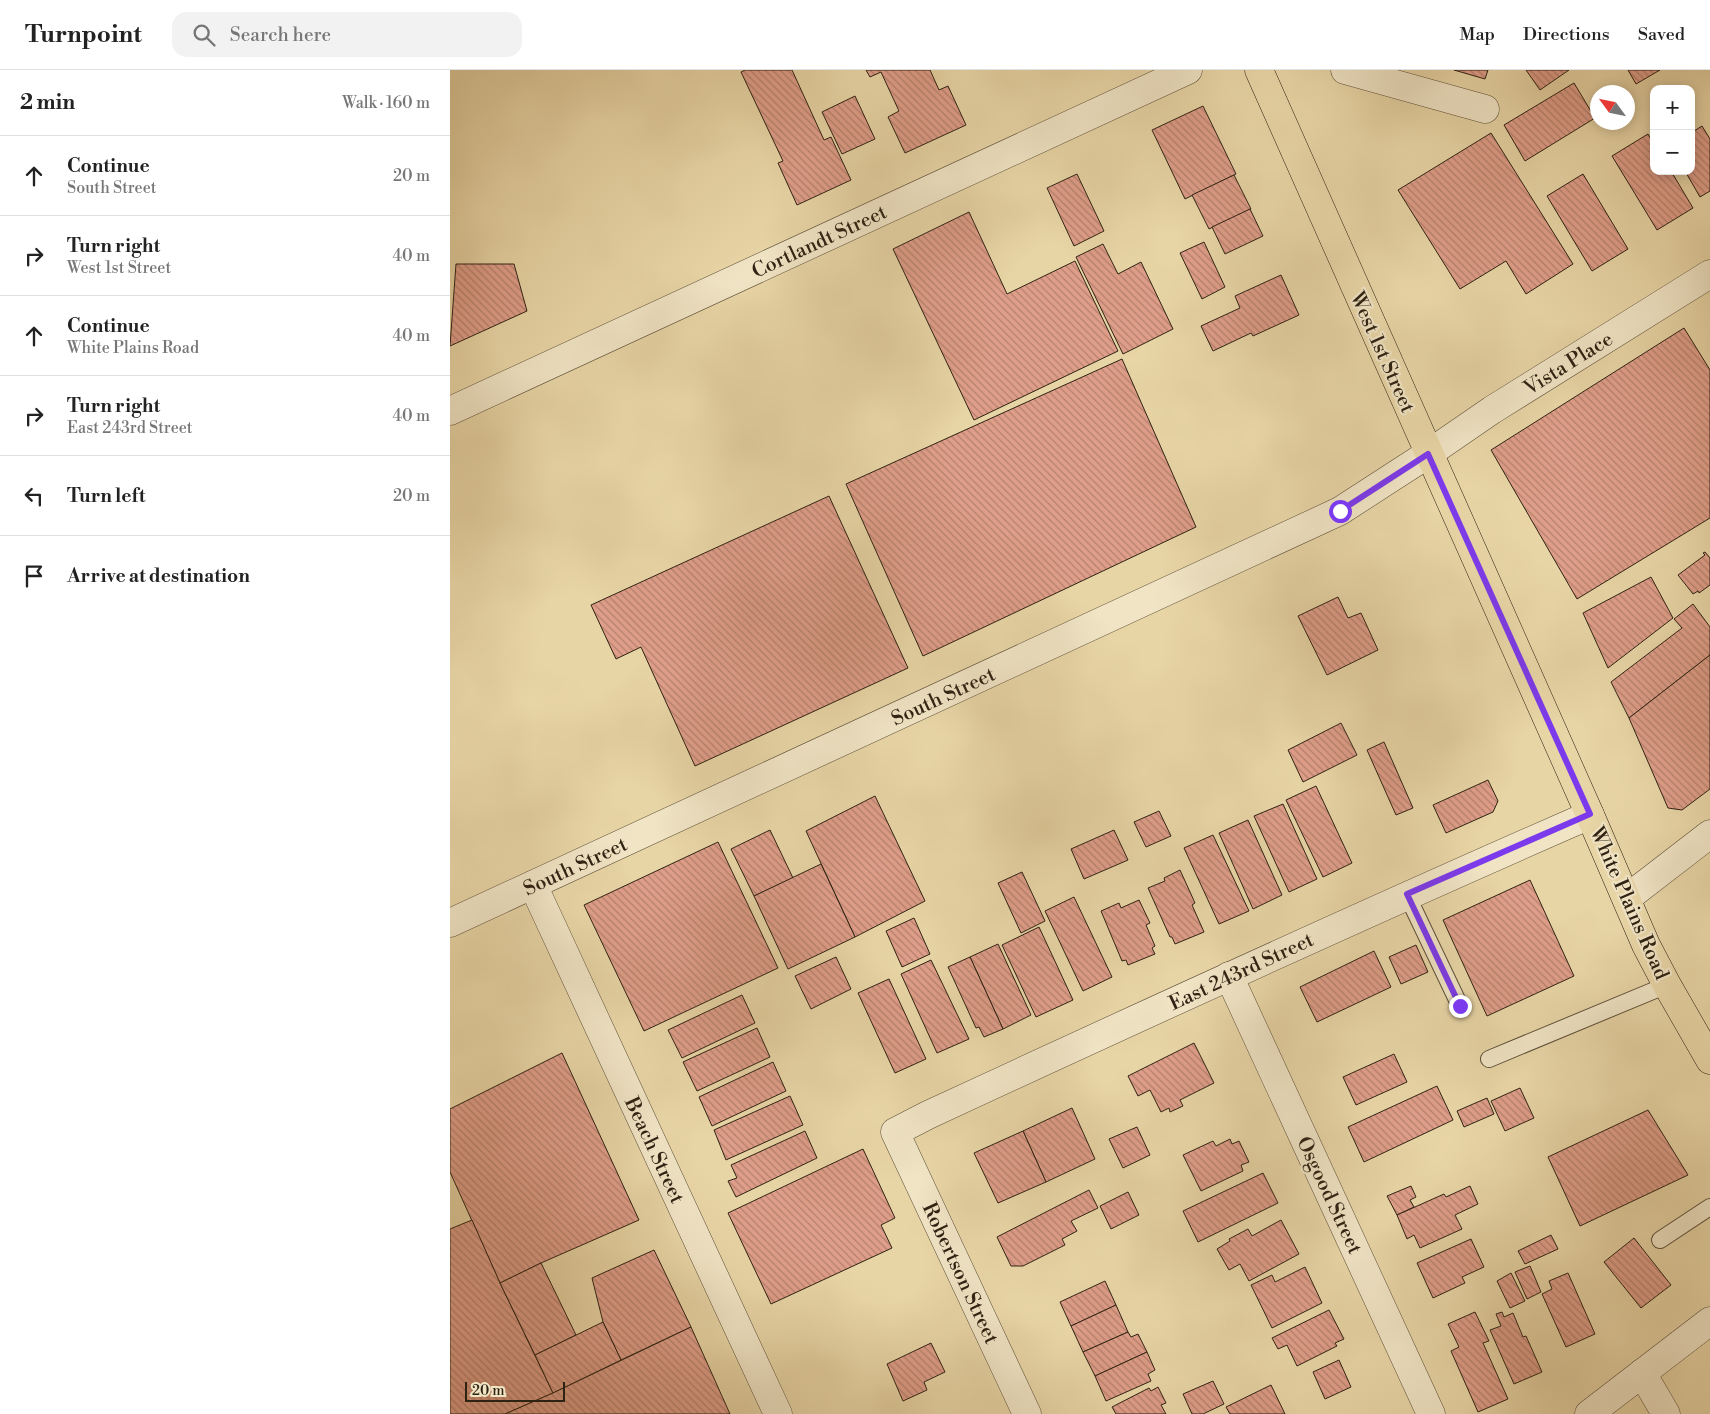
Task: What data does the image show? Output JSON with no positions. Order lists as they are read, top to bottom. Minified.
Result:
{"streets":{"main road":["West 1st Street","White Plains Road"],"street":["Cortlandt Street","Vista Place","South Street","East 243rd Street","Beach Street","Osgood Street","Robertson Street"]},"crossings":[["West 1st Street","Vista Place"],["West 1st Street","South Street"],["West 1st Street","White Plains Road"],["Vista Place","South Street"],["South Street","Beach Street"],["White Plains Road","East 243rd Street"],["East 243rd Street","Osgood Street"],["East 243rd Street","Robertson Street"]],"scale_bar":"20 m","north":"top left","page":{"header":"Turnpoint","search":"Search here","nav":["Map","Directions","Saved"],"heading":["2 min","Walk · 160 m"],"map_buttons":["+","−"],"list":[["Continue","South Street","20 m"],["Turn right","West 1st Street","40 m"],["Continue","White Plains Road","40 m"],["Turn right","East 243rd Street","40 m"],["Turn left","20 m"],"Arrive at destination"],"scale":"20 m"}}
